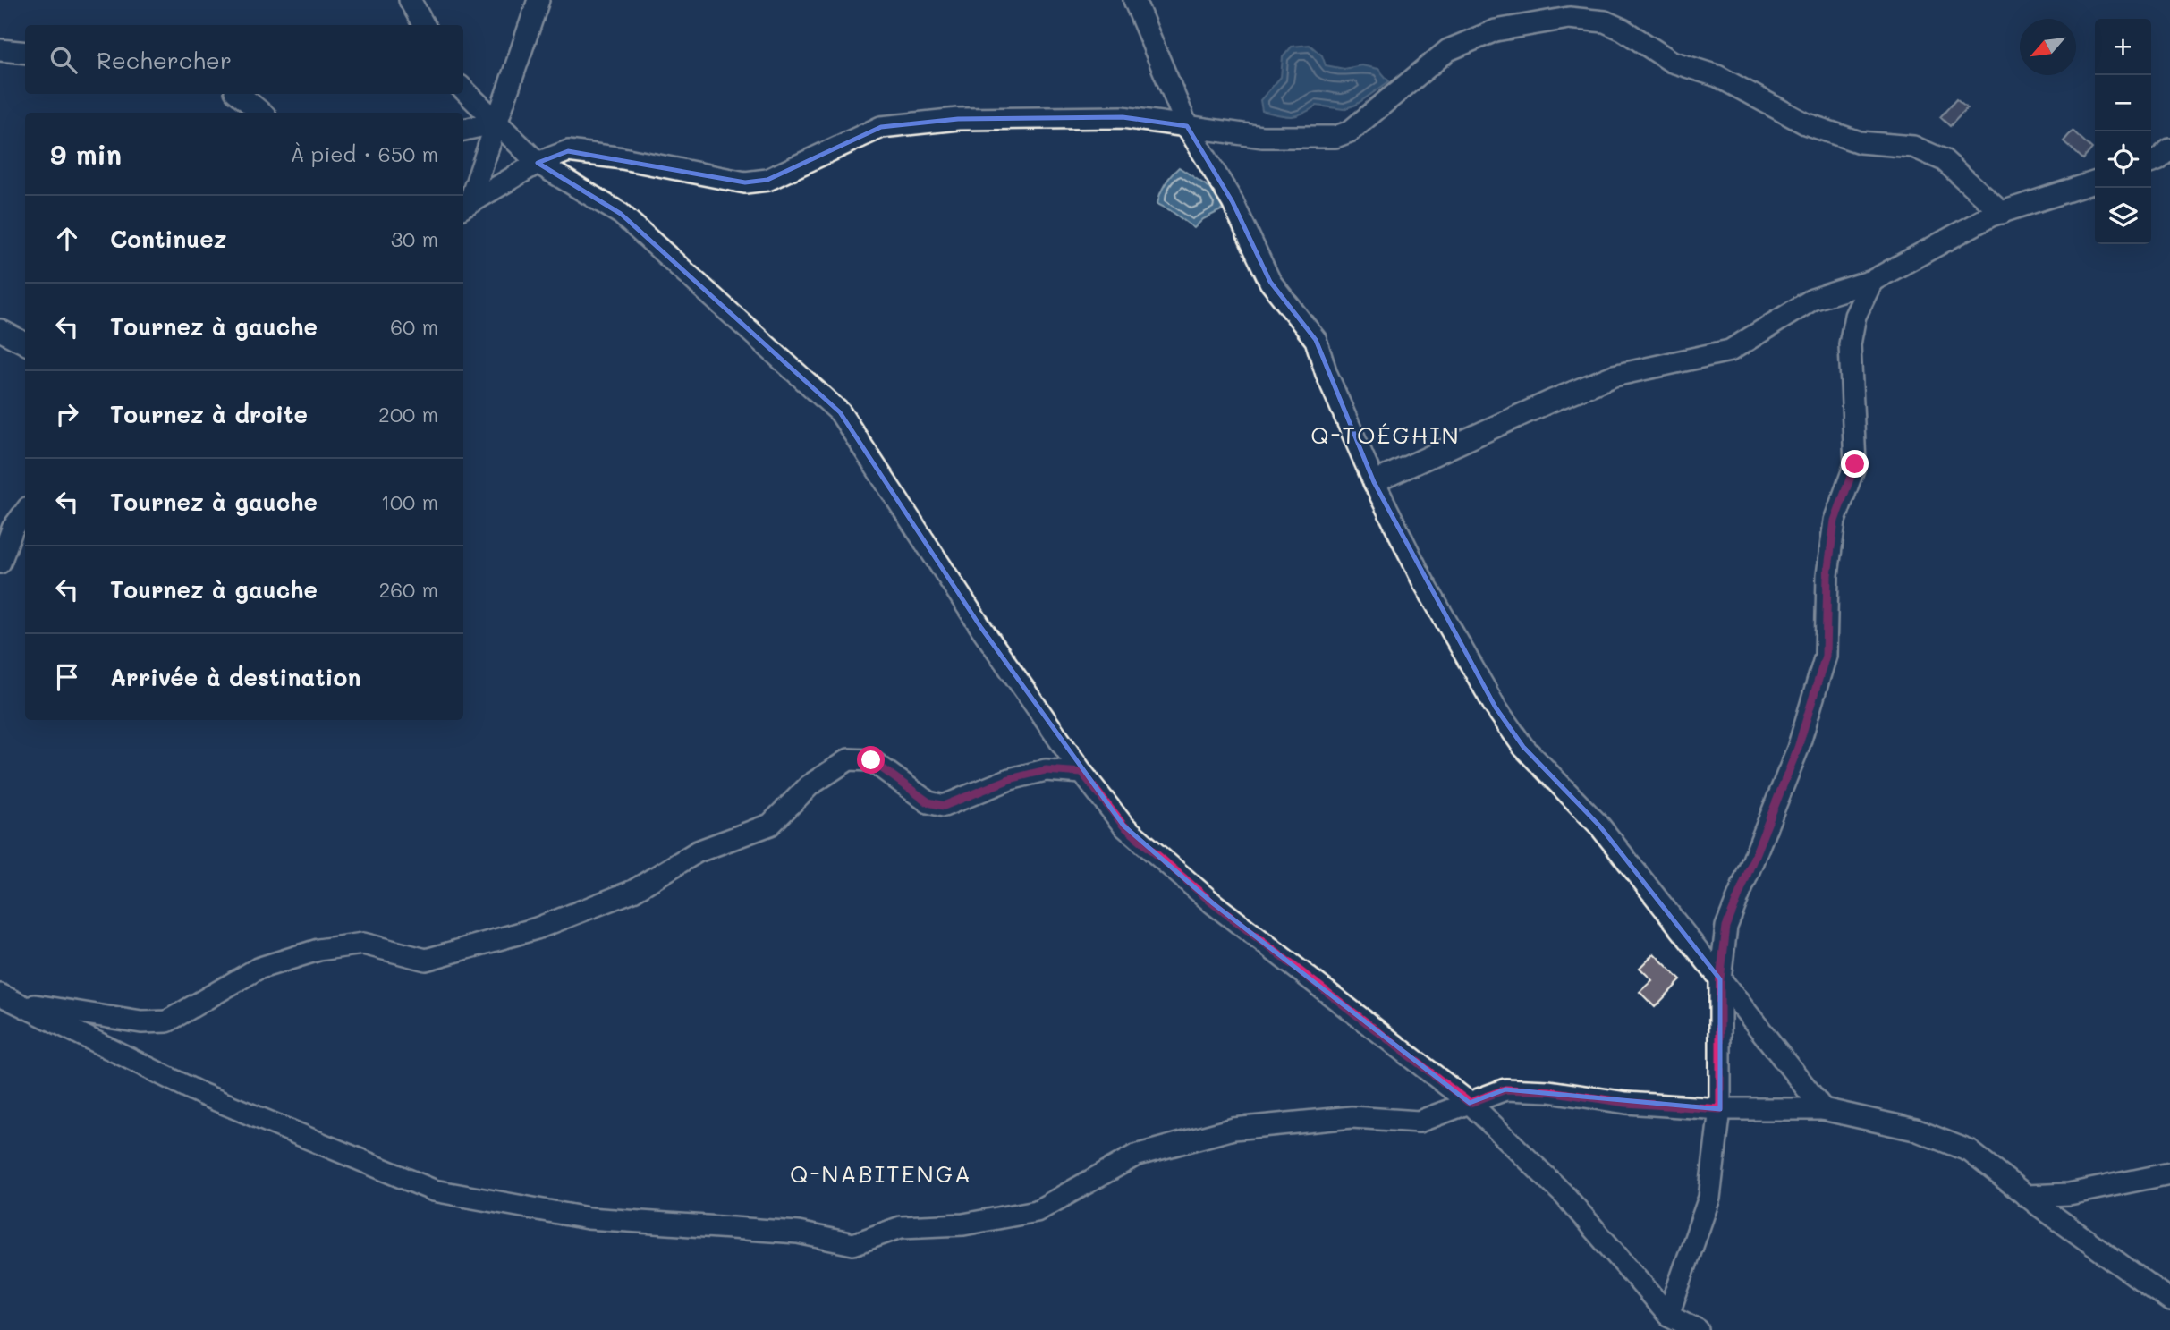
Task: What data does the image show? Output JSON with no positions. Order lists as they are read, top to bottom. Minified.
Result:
{"districts":["Q-TOÉGHIN","Q-NABITENGA"],"north":"bottom left","page":{"map_buttons":["+","−"],"search":"Rechercher","heading":["9 min","À pied · 650 m"],"list":[["Continuez","30 m"],["Tournez à gauche","60 m"],["Tournez à droite","200 m"],["Tournez à gauche","100 m"],["Tournez à gauche","260 m"],"Arrivée à destination"]}}
